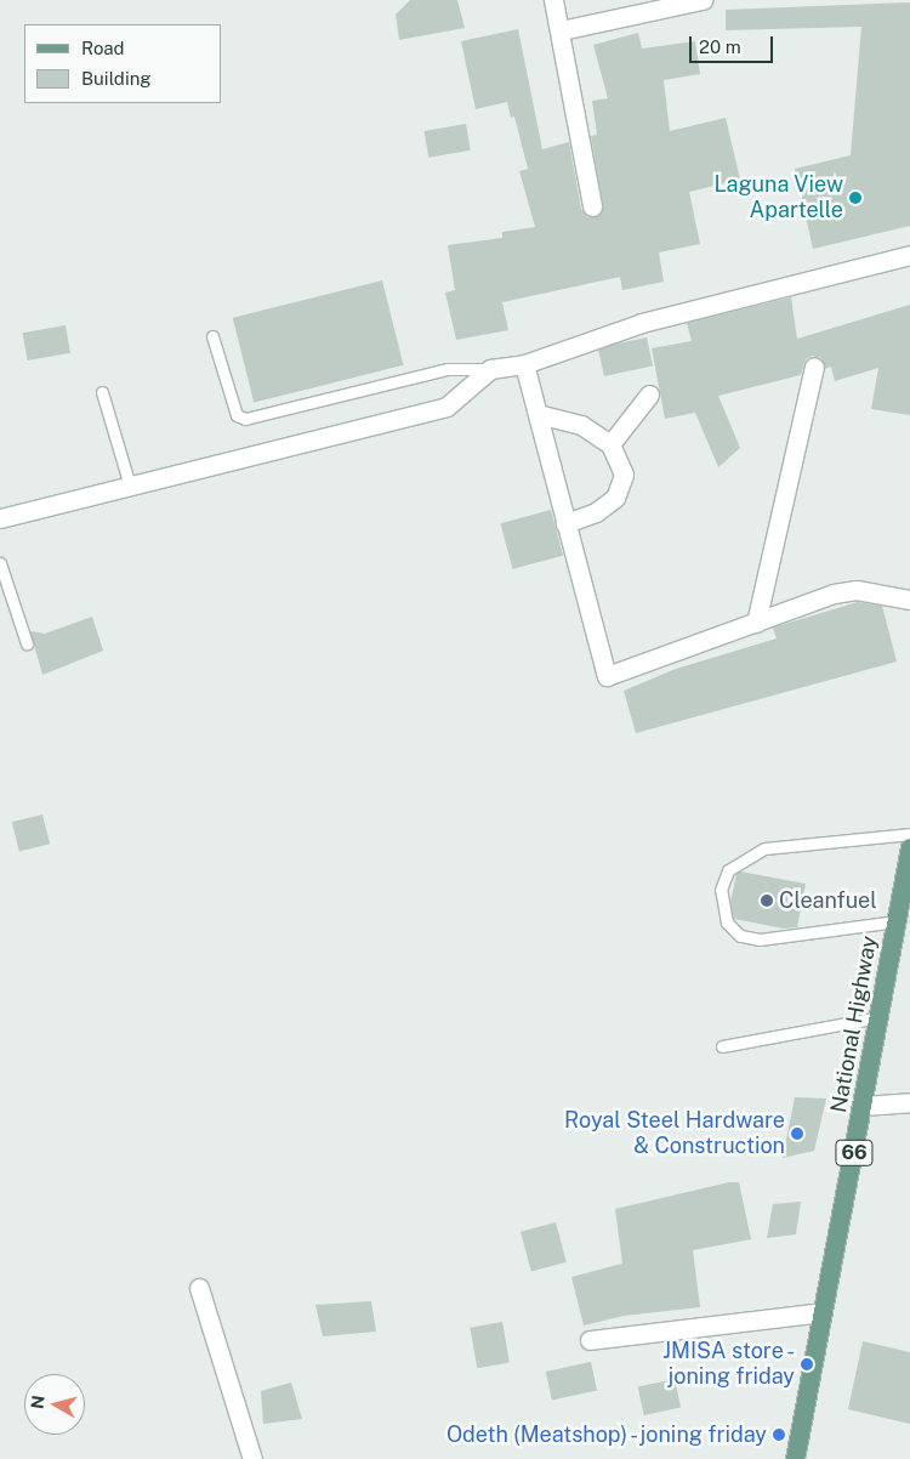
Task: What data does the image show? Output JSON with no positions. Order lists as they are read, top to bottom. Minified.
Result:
{"streets":{"main road":["National Highway","66"]},"places":["Laguna View Apartelle","Cleanfuel","Royal Steel Hardware & Construction","JMISA store - joning friday","Odeth (Meatshop) - joning friday"],"legend":["Road","Building"],"scale_bar":"20 m","north":"left"}
